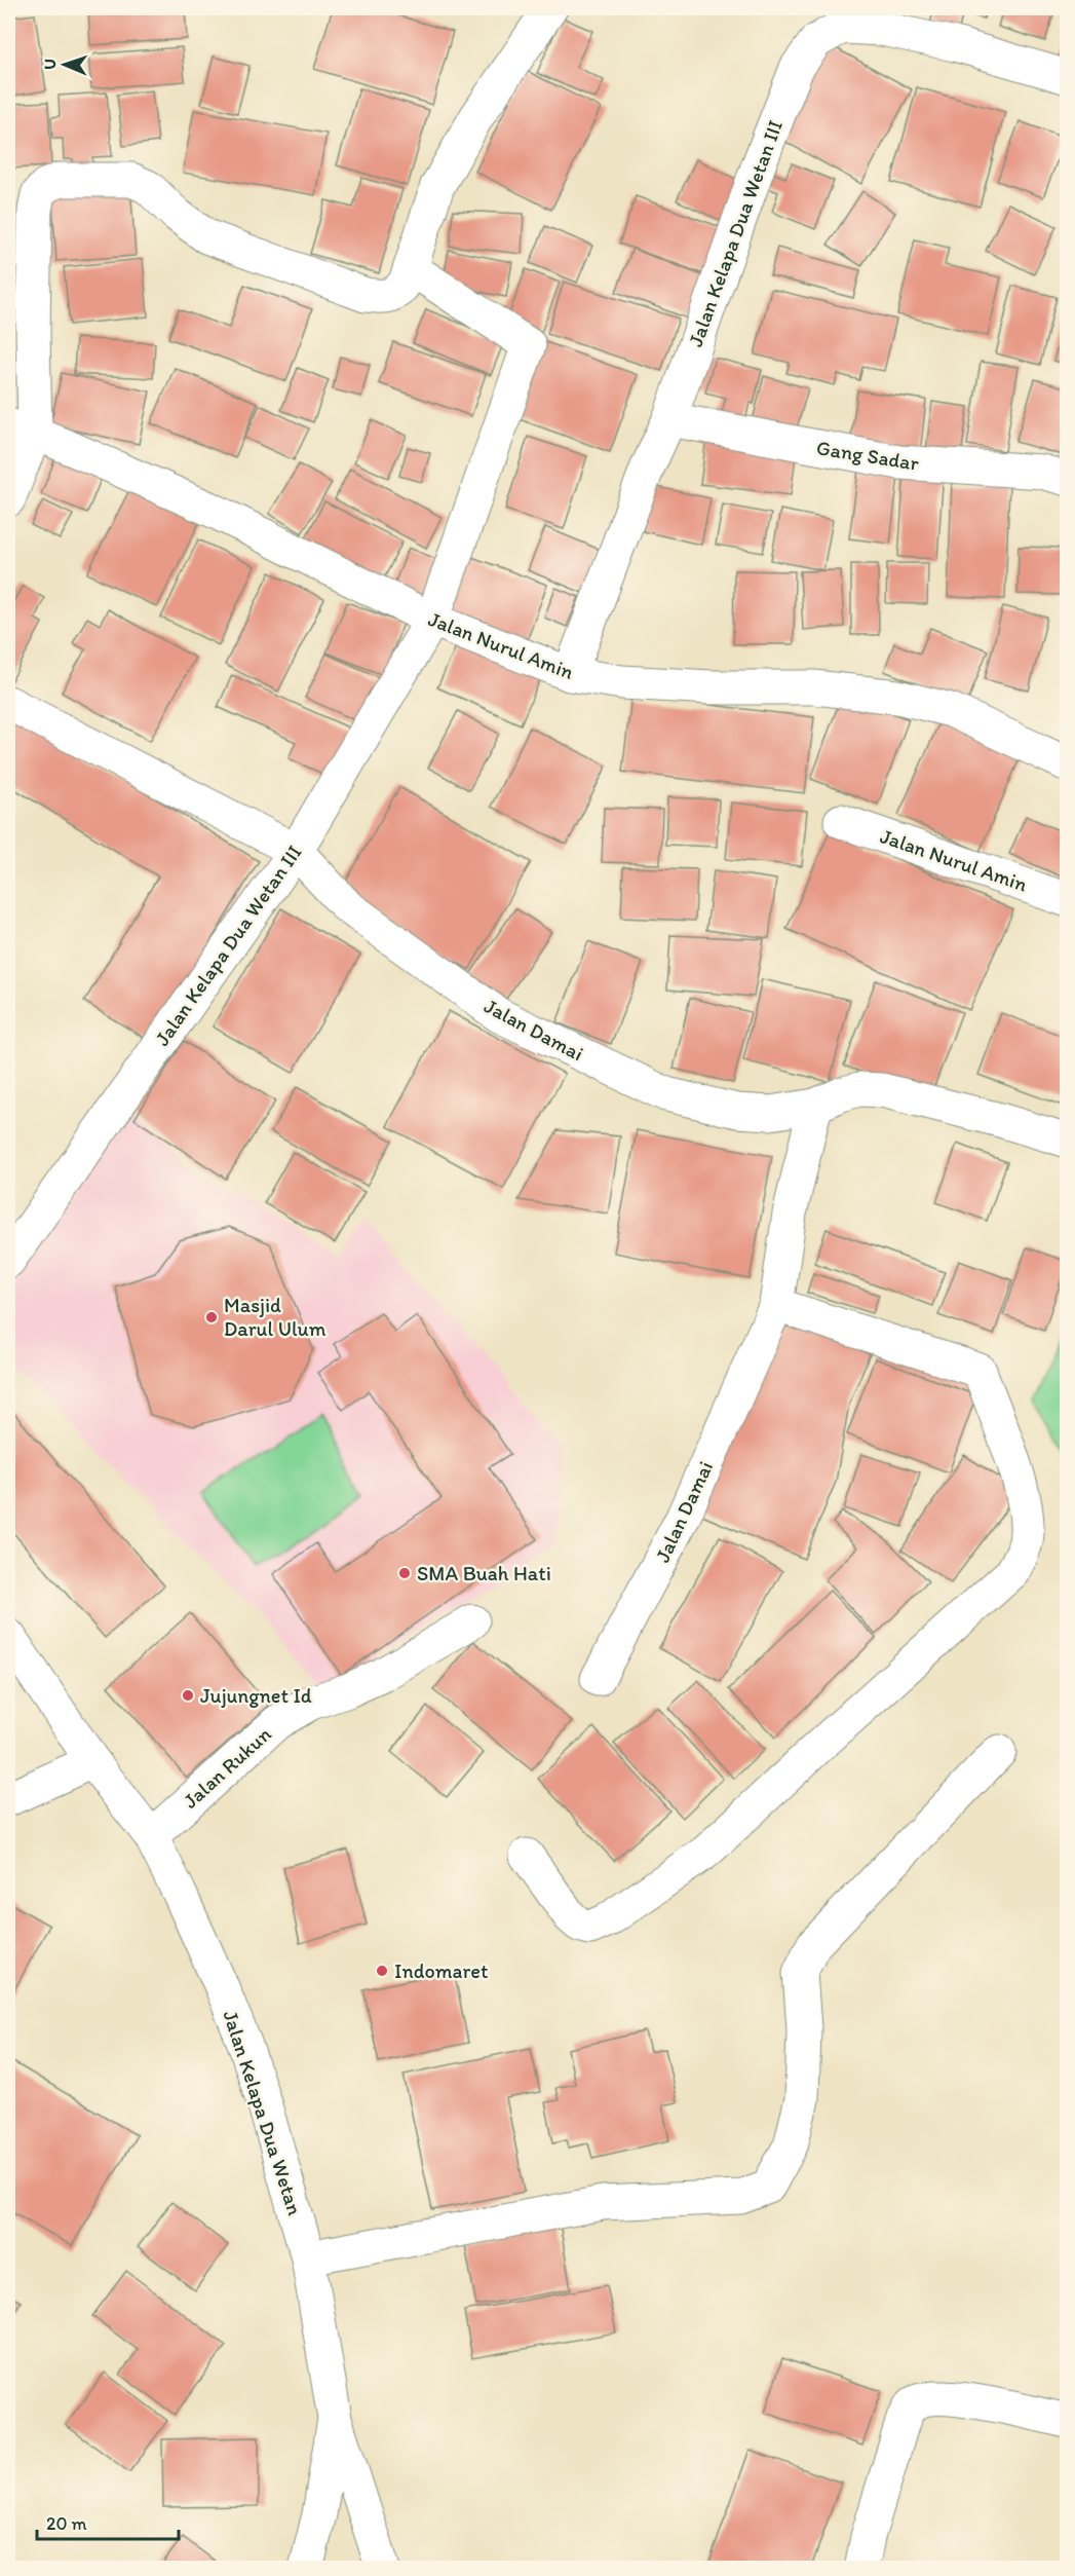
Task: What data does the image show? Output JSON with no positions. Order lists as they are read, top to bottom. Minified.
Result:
{"streets":{"street":["Jalan Kelapa Dua Wetan III","Gang Sadar","Jalan Nurul Amin","Jalan Damai","Jalan Rukun","Jalan Kelapa Dua Wetan"]},"crossings":[["Jalan Kelapa Dua Wetan III","Gang Sadar"],["Jalan Kelapa Dua Wetan III","Jalan Nurul Amin"],["Jalan Kelapa Dua Wetan III","Jalan Damai"],["Jalan Rukun","Jalan Kelapa Dua Wetan"]],"places":["Masjid Darul Ulum","SMA Buah Hati","Jujungnet Id","Indomaret"],"scale_bar":"20 m","north":"left"}
